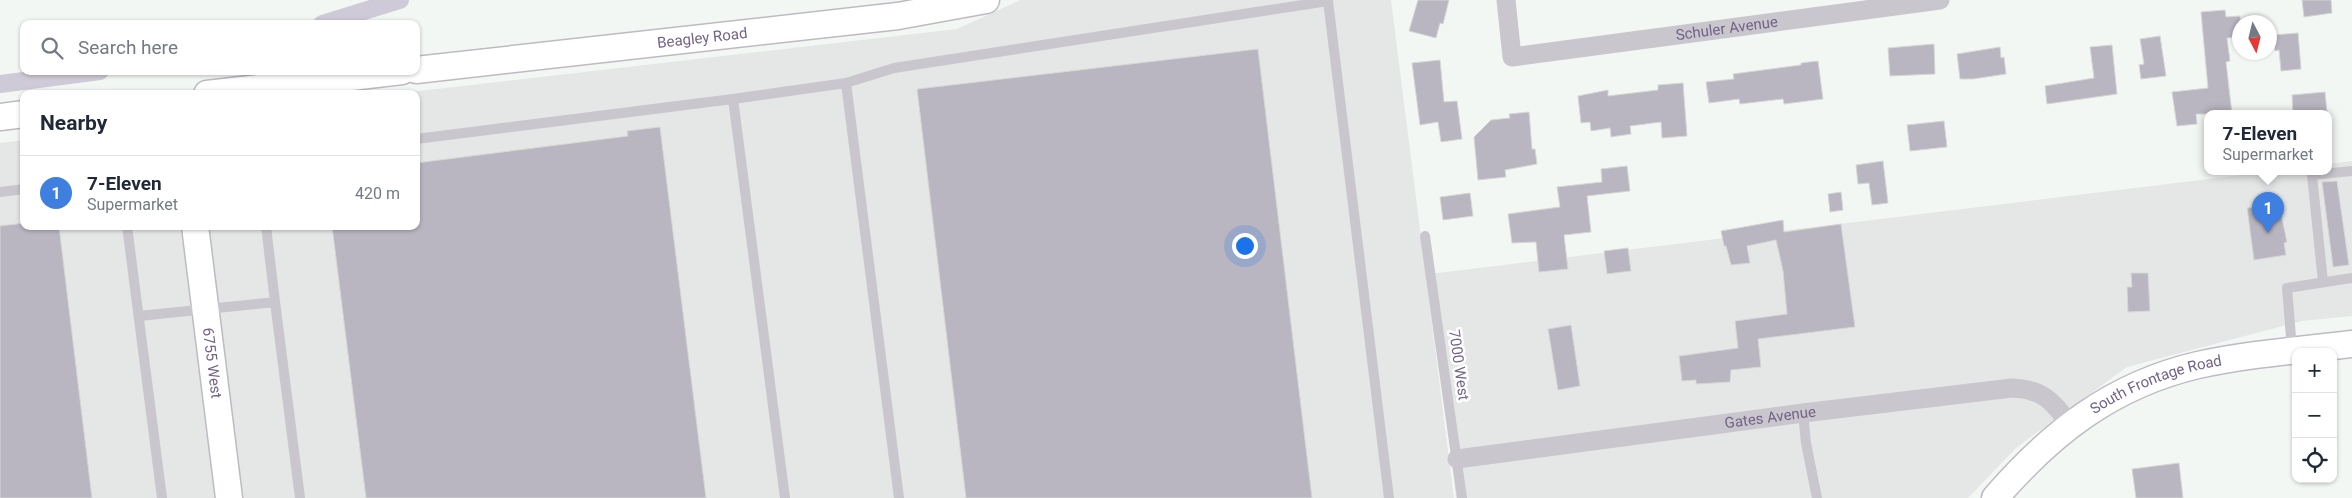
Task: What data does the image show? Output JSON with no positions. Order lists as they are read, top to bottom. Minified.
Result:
{"streets":{"street":["Schuler Avenue","Beagley Road","6755 West","South Frontage Road","Gates Avenue"],"lane":["7000 West"]},"crossings":[["7000 West","Gates Avenue"],["South Frontage Road","Gates Avenue"]],"north":"bottom","page":{"search":"Search here","heading":"Nearby","popup":["7-Eleven","Supermarket"],"list":[{"mark":"1","name":"7-Eleven","note":"Supermarket","value":"420 m"}],"pins":"1","map_buttons":["+","−"]}}
